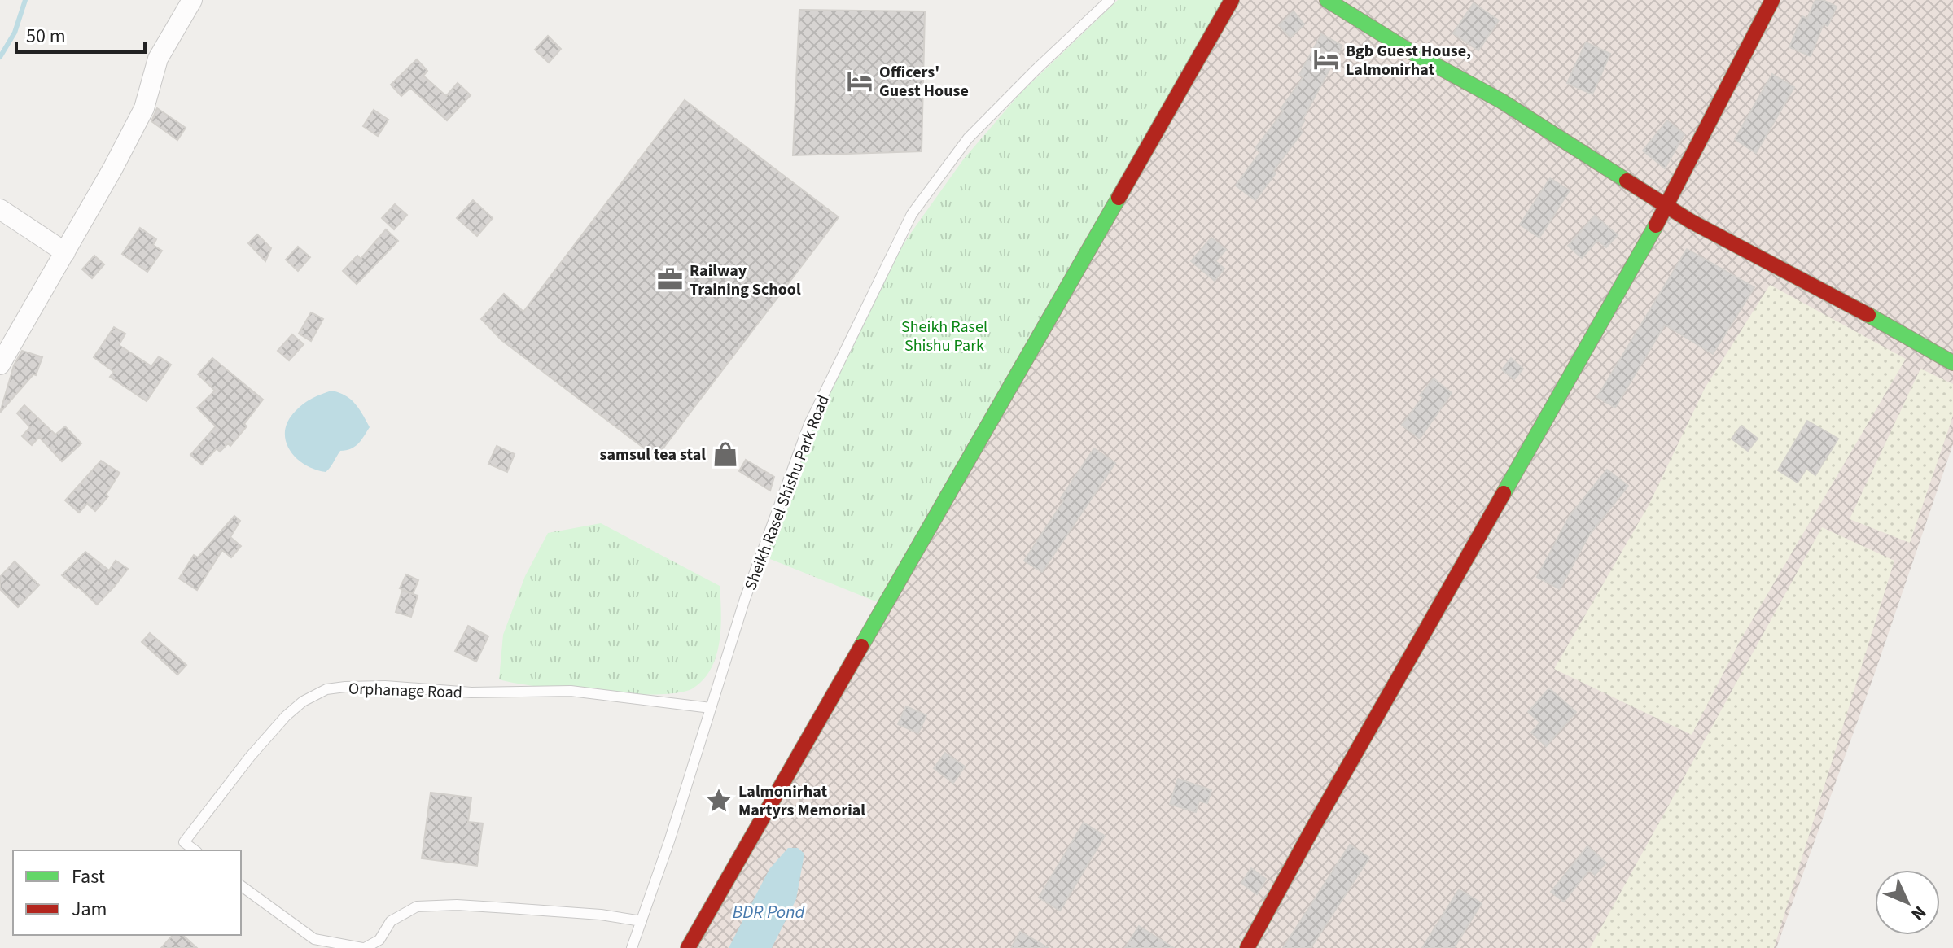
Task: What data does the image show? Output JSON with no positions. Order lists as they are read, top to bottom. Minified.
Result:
{"streets":{"lane":["Sheikh Rasel Shishu Park Road","Orphanage Road"]},"crossings":[["Sheikh Rasel Shishu Park Road","Orphanage Road"]],"water":["BDR Pond"],"parks":["Sheikh Rasel Shishu Park"],"places":{"hotel":["Bgb Guest House, Lalmonirhat","Officers' Guest House"],"office":["Railway Training School"],"shop":["samsul tea stal"],"place":["Lalmonirhat Martyrs Memorial"]},"legend":["Fast","Jam"],"scale_bar":"50 m","north":"bottom right"}
